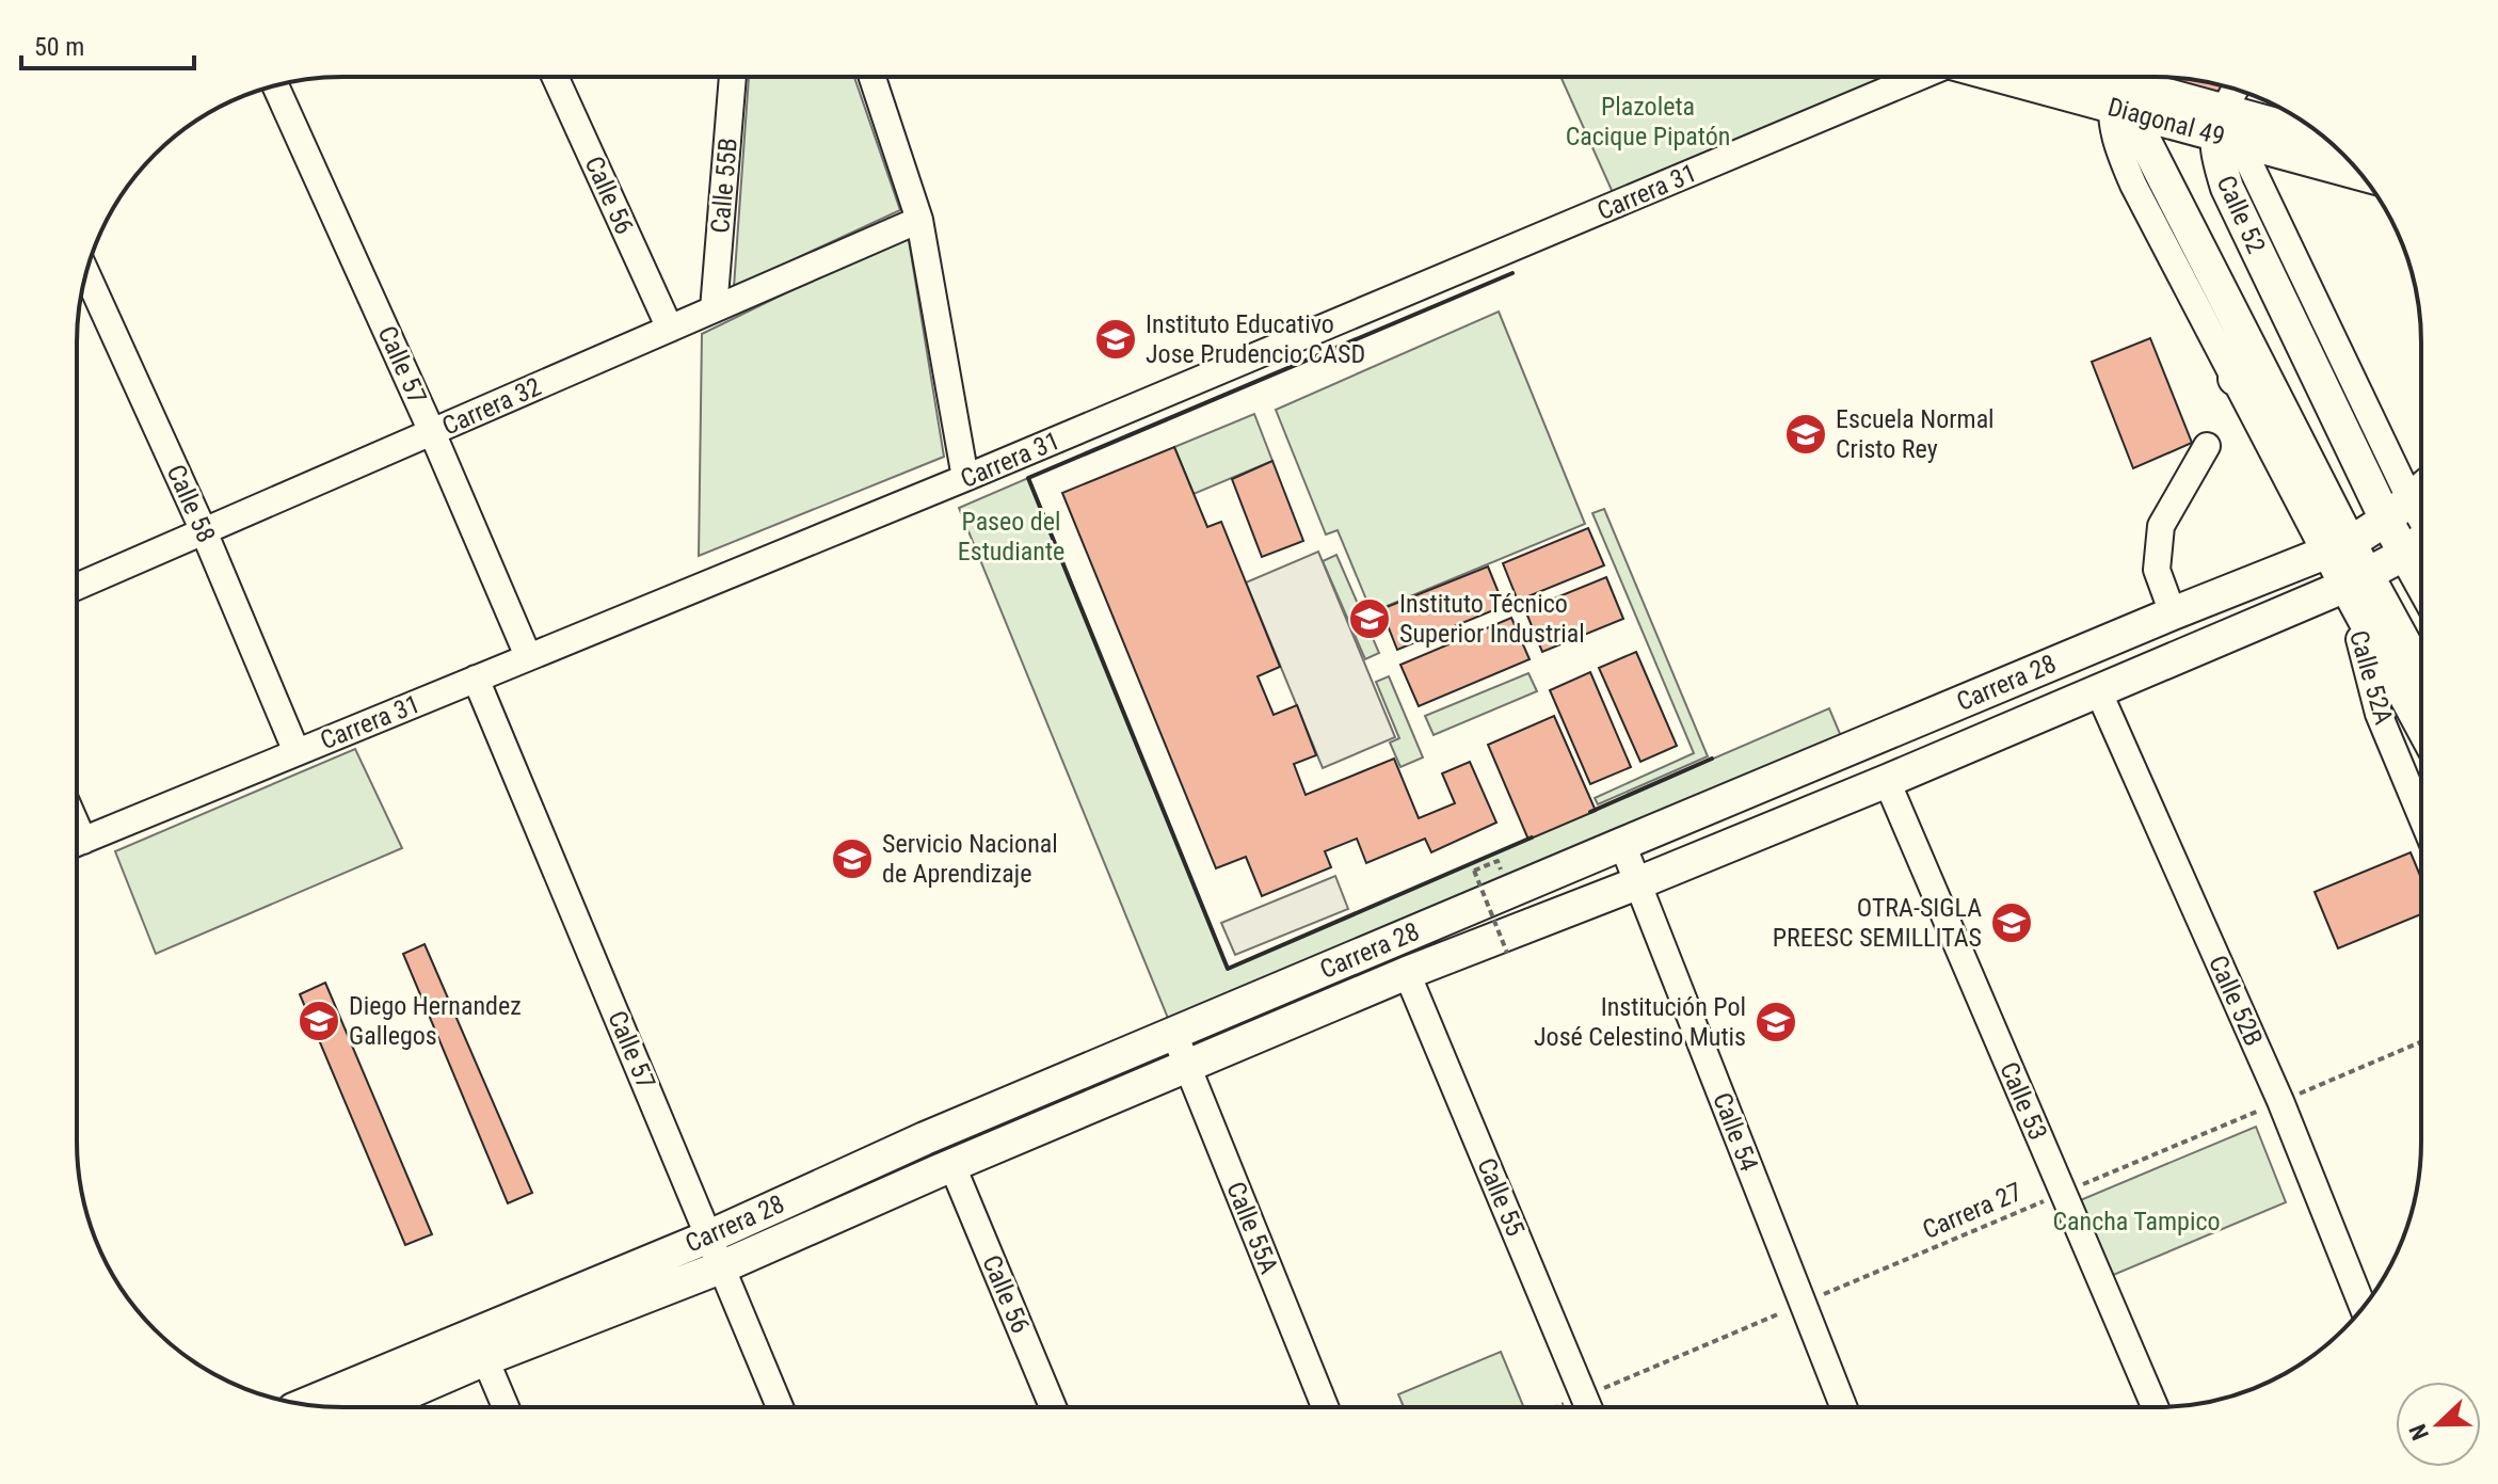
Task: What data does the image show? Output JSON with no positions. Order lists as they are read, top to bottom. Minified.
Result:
{"streets":{"main road":["Diagonal 49","Calle 52","Carrera 28"],"street":["Calle 55B","Carrera 31","Calle 56","Calle 57","Carrera 32","Calle 58","Calle 52A","Calle 52B","Calle 53","Calle 54","Calle 55","Calle 55A"],"path":["Carrera 27"]},"crossings":[["Diagonal 49","Calle 52"],["Calle 55B","Carrera 32"],["Carrera 31","Calle 57"],["Carrera 31","Calle 58"],["Calle 56","Carrera 32"],["Calle 56","Carrera 28"],["Calle 52","Calle 52A"],["Calle 52","Carrera 28"],["Calle 57","Carrera 32"],["Calle 57","Carrera 28"],["Carrera 32","Calle 58"],["Calle 52A","Carrera 28"],["Carrera 28","Calle 52B"],["Carrera 28","Calle 53"],["Carrera 28","Calle 54"],["Carrera 28","Calle 55"],["Carrera 28","Calle 55A"],["Calle 52B","Carrera 27"],["Calle 53","Carrera 27"],["Calle 54","Carrera 27"],["Calle 55","Carrera 27"]],"parks":["Plazoleta Cacique Pipatón","Paseo del Estudiante","Cancha Tampico"],"places":{"school or university":["Instituto Educativo Jose Prudencio CASD","Escuela Normal Cristo Rey","Instituto Técnico Superior Industrial","Servicio Nacional de Aprendizaje","OTRA-SIGLA PREESC SEMILLITAS","Diego Hernandez Gallegos","Institución Pol José Celestino Mutis"]},"scale_bar":"50 m","north":"left"}
